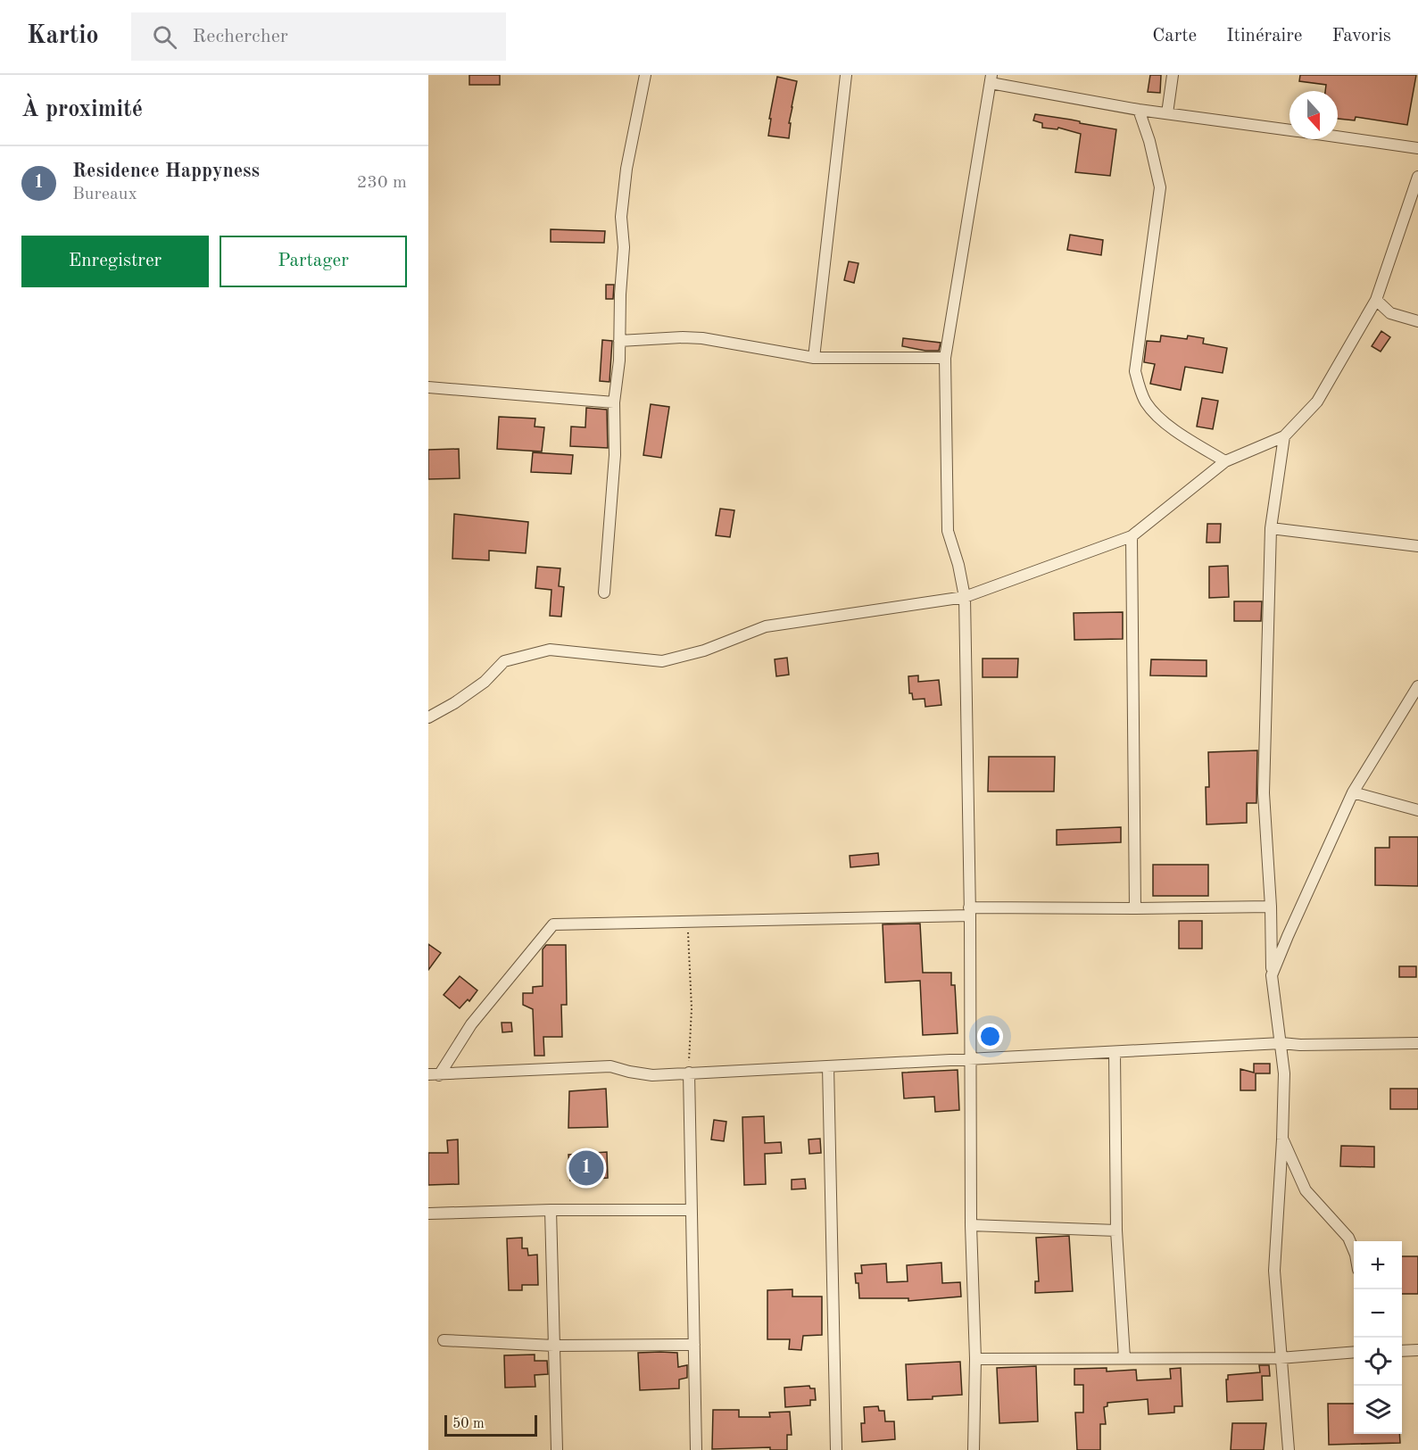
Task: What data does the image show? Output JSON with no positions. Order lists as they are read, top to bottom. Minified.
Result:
{"scale_bar":"50 m","north":"bottom","page":{"header":"Kartio","search":"Rechercher","nav":["Carte","Itinéraire","Favoris"],"heading":"À proximité","list":[{"mark":"1","name":"Residence Happyness","note":"Bureaux","value":"230 m"}],"buttons":["Enregistrer","Partager"],"pins":"1","map_buttons":["+","−"],"scale":"50 m"}}
